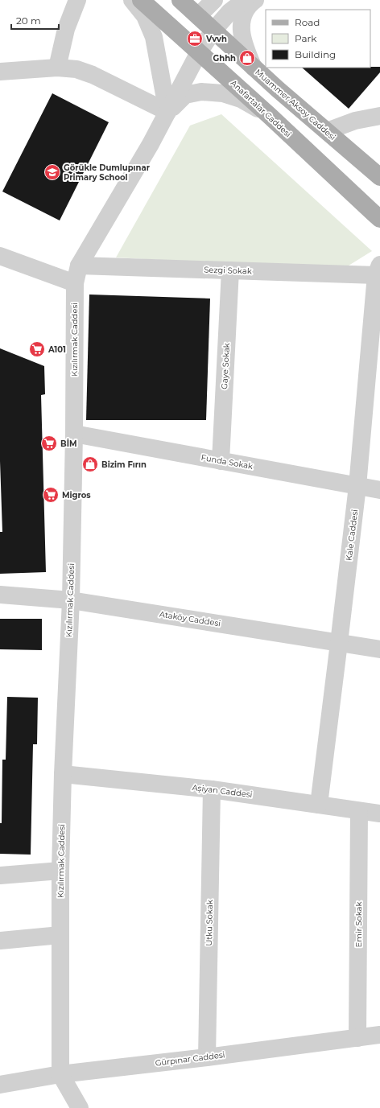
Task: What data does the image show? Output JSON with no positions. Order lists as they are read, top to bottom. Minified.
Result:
{"streets":{"main road":["Muammer Aksoy Caddesi","Anafartalar Caddesi"],"street":["Sezgi Sokak","Kızılırmak Caddesi","Gaye Sokak","Funda Sokak","Kale Caddesi","Ataköy Caddesi","Aşiyan Caddesi","Utku Sokak","Emir Sokak","Gürpınar Caddesi"]},"crossings":[["Sezgi Sokak","Kızılırmak Caddesi"],["Sezgi Sokak","Gaye Sokak"],["Sezgi Sokak","Kale Caddesi"],["Kızılırmak Caddesi","Funda Sokak"],["Kızılırmak Caddesi","Ataköy Caddesi"],["Kızılırmak Caddesi","Aşiyan Caddesi"],["Kızılırmak Caddesi","Gürpınar Caddesi"],["Gaye Sokak","Funda Sokak"],["Funda Sokak","Kale Caddesi"],["Kale Caddesi","Ataköy Caddesi"],["Kale Caddesi","Aşiyan Caddesi"],["Aşiyan Caddesi","Utku Sokak"],["Aşiyan Caddesi","Emir Sokak"],["Utku Sokak","Gürpınar Caddesi"],["Emir Sokak","Gürpınar Caddesi"]],"places":{"office":["Vvvh"],"shop":["Ghhh","Bizim Fırın"],"school or university":["Görükle Dumlupınar Primary School"],"supermarket":["A101","BİM","Migros"]},"legend":["Road","Park","Building"],"scale_bar":"20 m"}
